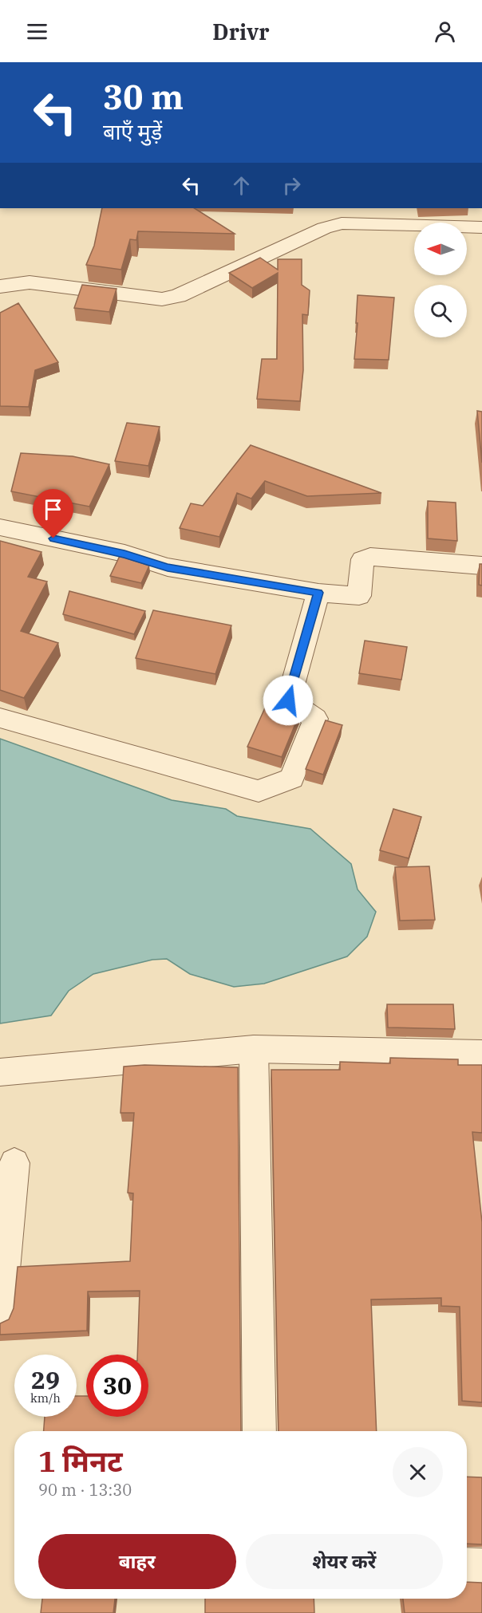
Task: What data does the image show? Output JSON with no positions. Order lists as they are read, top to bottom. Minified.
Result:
{"north":"left","page":{"header":"Drivr","turn":["30 m","बाएँ मुड़ें"],"speed":"29 km/h","limit":"30","heading":["1 मिनट","90 m · 13:30"],"buttons":["बाहर","शेयर करें"]}}
